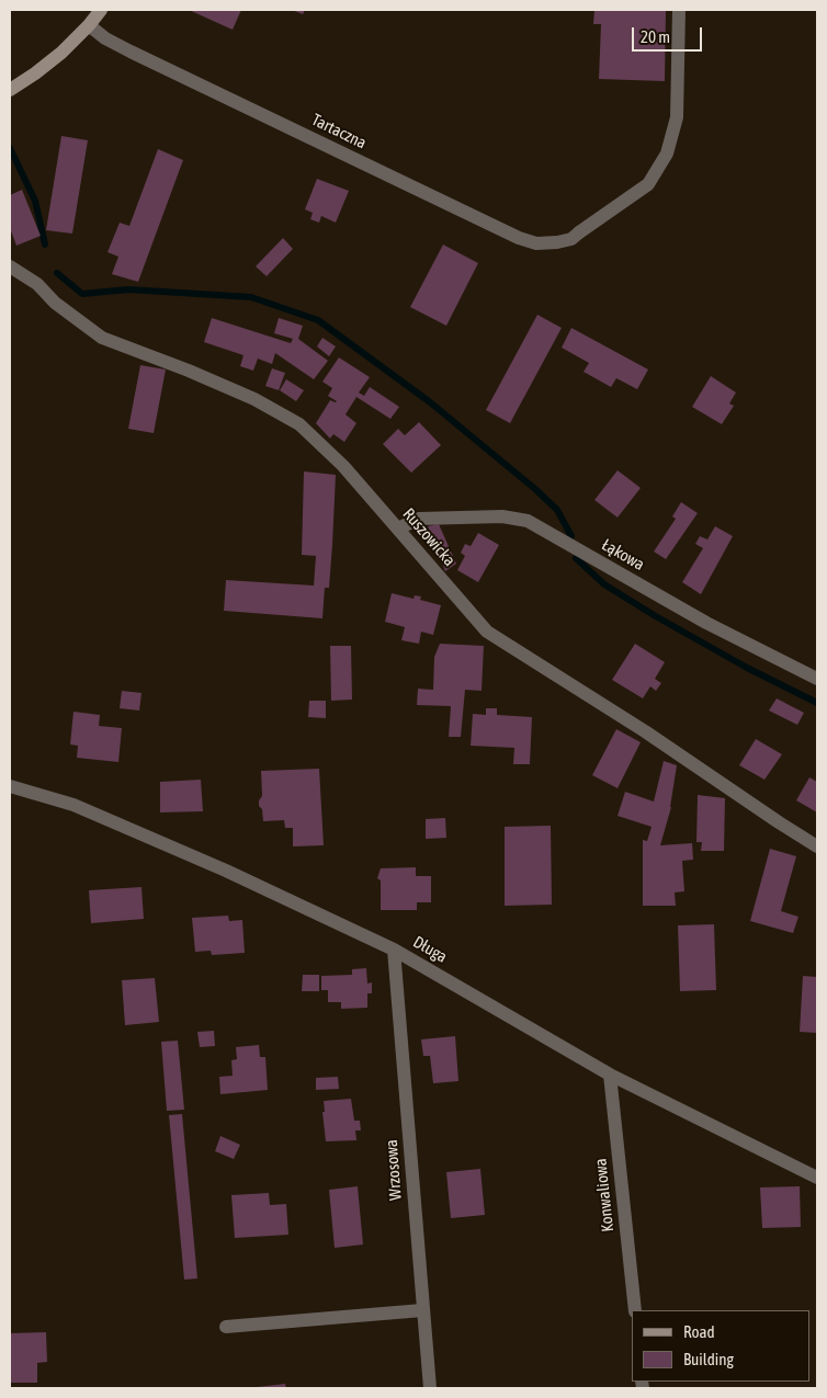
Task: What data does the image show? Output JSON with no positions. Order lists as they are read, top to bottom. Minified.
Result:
{"streets":{"street":["Tartaczna","Ruszowicka","Łąkowa","Długa","Wrzosowa","Konwaliowa"]},"crossings":[["Ruszowicka","Łąkowa"],["Długa","Wrzosowa"],["Długa","Konwaliowa"]],"legend":["Road","Building"],"scale_bar":"20 m"}
